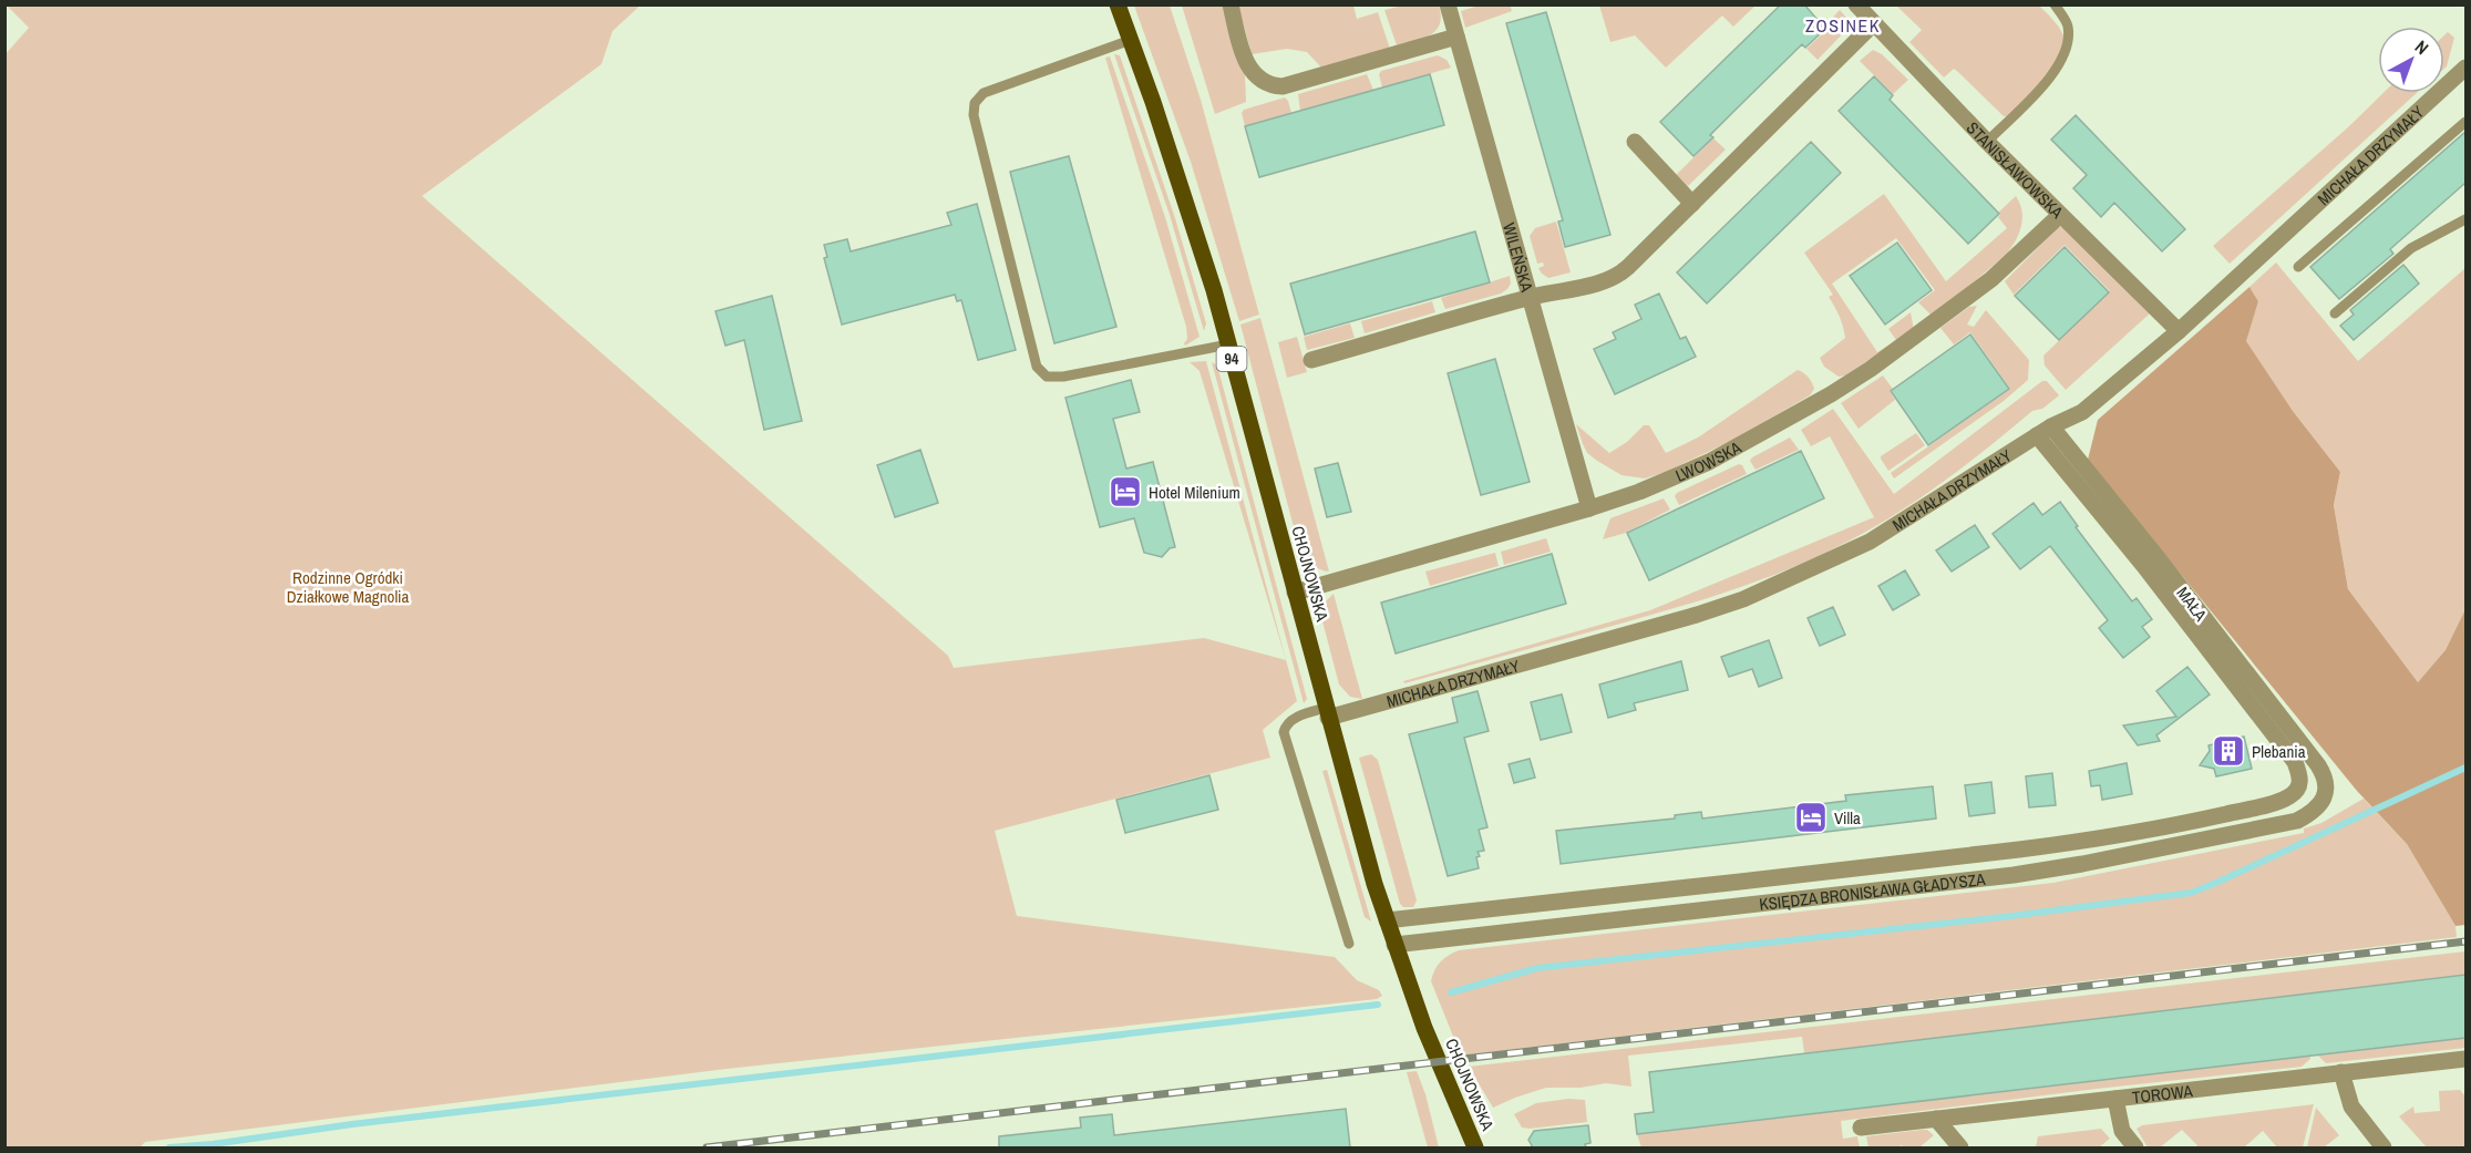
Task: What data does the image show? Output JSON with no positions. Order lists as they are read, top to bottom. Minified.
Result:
{"streets":{"main road":["94","CHOJNOWSKA"],"street":["MICHAŁA DRZYMAŁY","STANISŁAWOWSKA","WILEŃSKA","LWOWSKA","MAŁA","KSIĘDZA BRONISŁAWA GŁADYSZA","TOROWA"]},"crossings":[["MICHAŁA DRZYMAŁY","STANISŁAWOWSKA"],["MICHAŁA DRZYMAŁY","CHOJNOWSKA"],["MICHAŁA DRZYMAŁY","MAŁA"],["STANISŁAWOWSKA","LWOWSKA"],["WILEŃSKA","LWOWSKA"],["LWOWSKA","CHOJNOWSKA"],["CHOJNOWSKA","KSIĘDZA BRONISŁAWA GŁADYSZA"],["MAŁA","KSIĘDZA BRONISŁAWA GŁADYSZA"]],"districts":["ZOSINEK"],"parks":["Rodzinne Ogródki Działkowe Magnolia"],"places":{"hotel":["Hotel Milenium","Villa"],"building":["Plebania"]},"north":"top right"}
